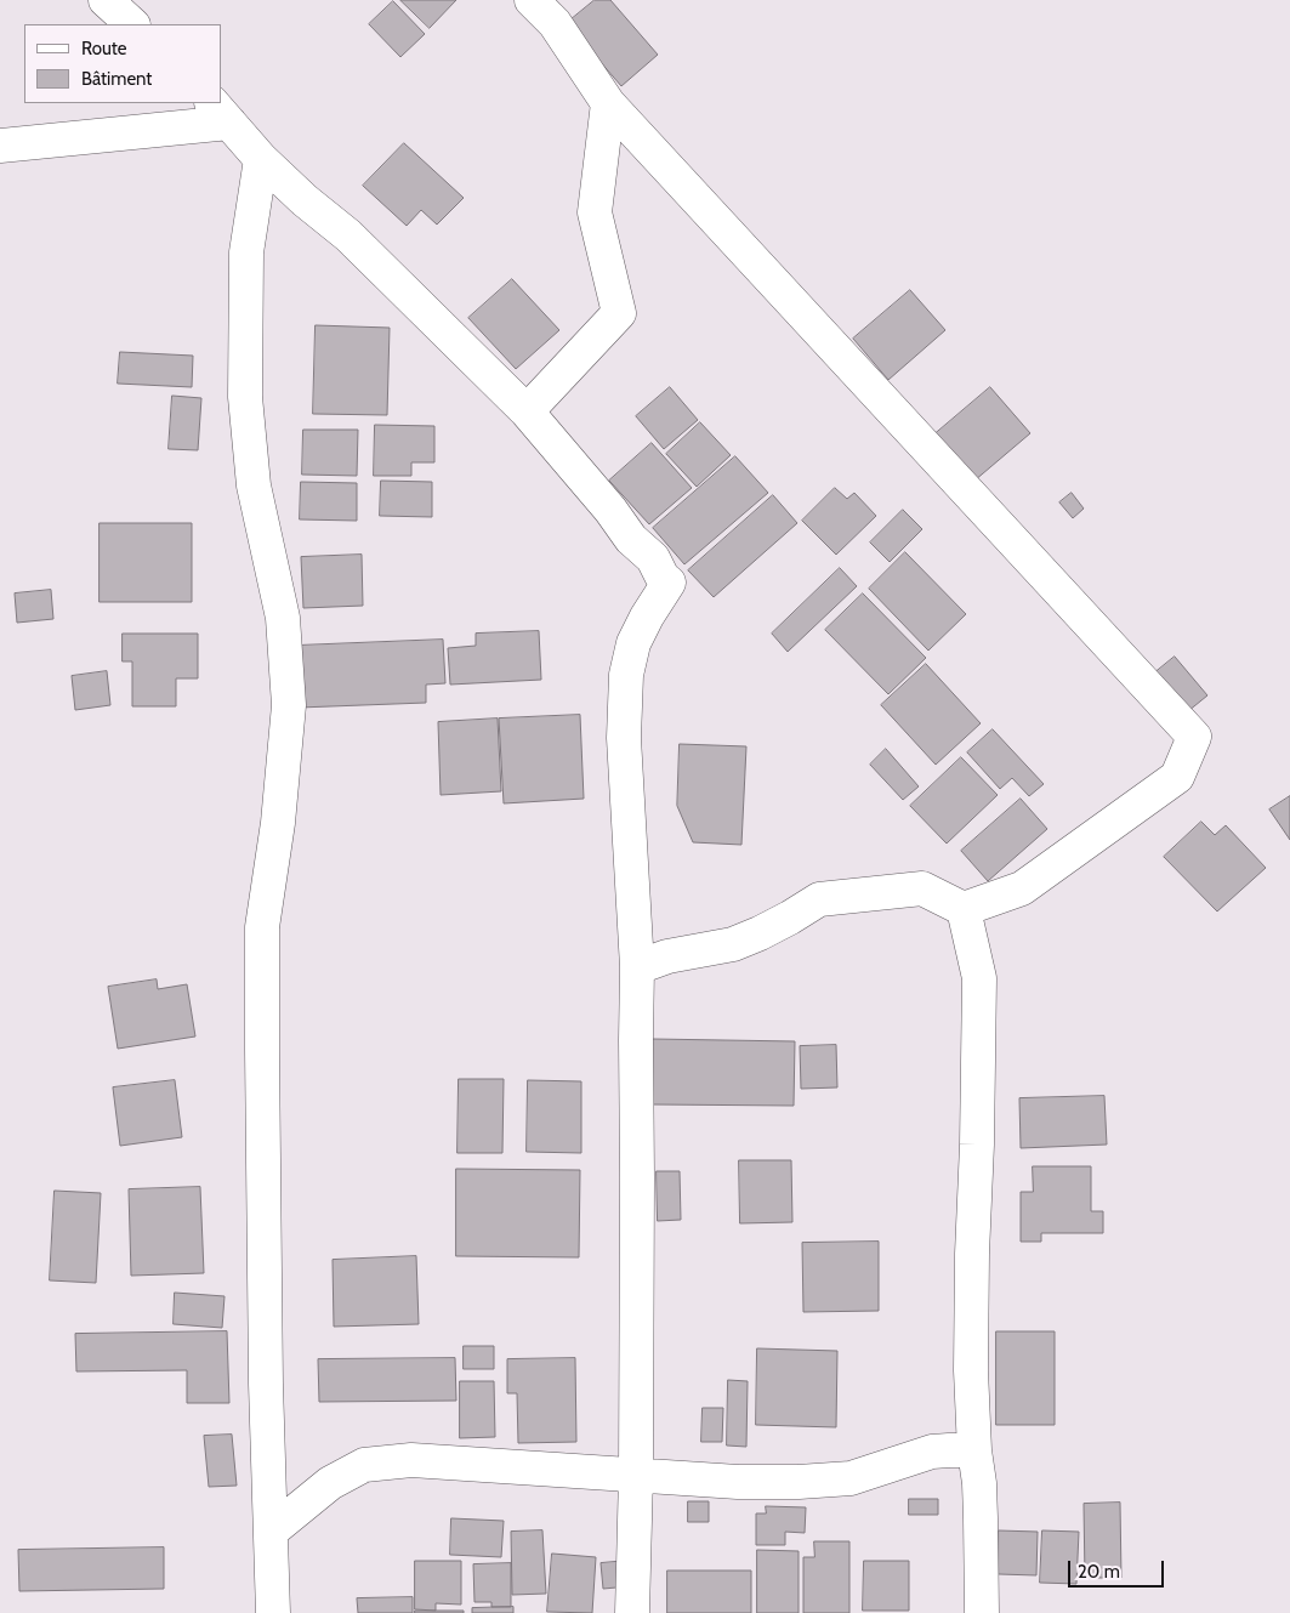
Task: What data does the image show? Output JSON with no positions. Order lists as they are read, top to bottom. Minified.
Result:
{"legend":["Route","Bâtiment"],"scale_bar":"20 m"}
